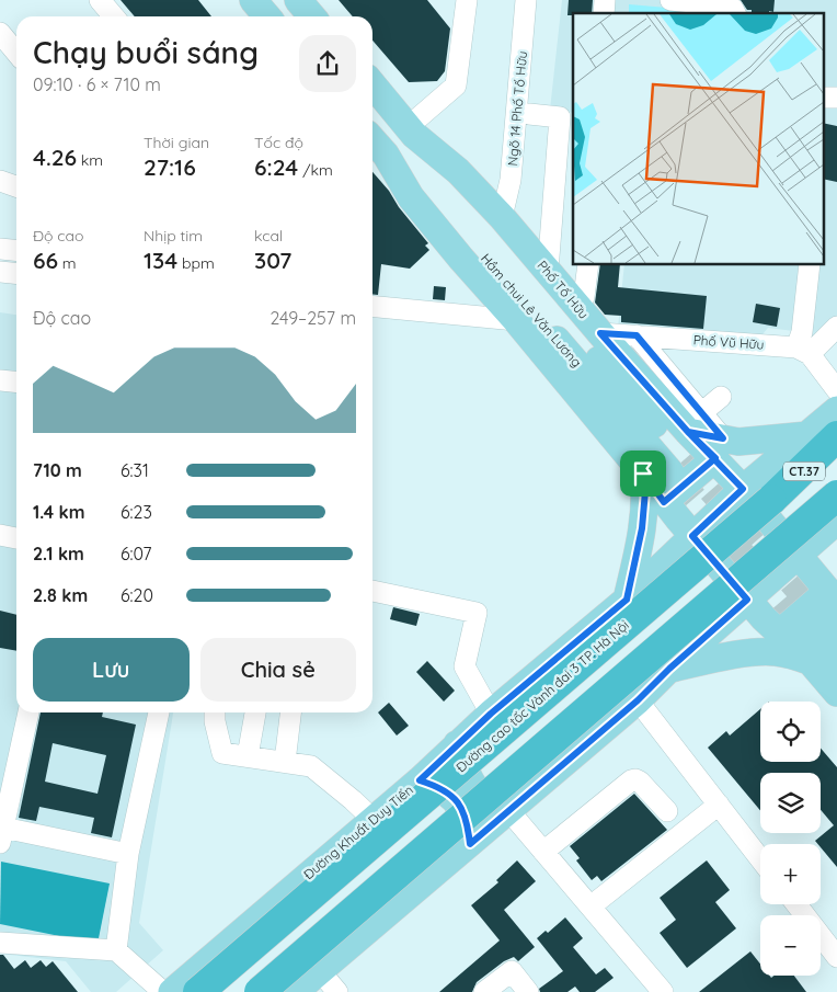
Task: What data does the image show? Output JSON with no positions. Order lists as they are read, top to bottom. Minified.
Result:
{"streets":{"highway":["CT.37","Đường cao tốc Vành đai 3 TP. Hà Nội"],"main road":["Phố Tố Hữu","Hầm chui Lê Văn Lương","Đường Khuất Duy Tiến"],"street":["Ngõ 14 Phố Tố Hữu","Phố Vũ Hữu"]},"crossings":[["Ngõ 14 Phố Tố Hữu","Phố Tố Hữu"],["Phố Tố Hữu","Hầm chui Lê Văn Lương"],["Phố Tố Hữu","Phố Vũ Hữu"]],"page":{"heading":["Chạy buổi sáng","09:10 · 6 × 710 m"],"stats":[["4.26 km"],["Thời gian","27:16"],["Tốc độ","6:24 /km"],["Độ cao","66 m"],["Nhịp tim","134 bpm"],["kcal","307"]],"chart":["Độ cao","249–257 m"],"list":[{"name":"710 m","note":"6:31"},{"name":"1.4 km","note":"6:23"},{"name":"2.1 km","note":"6:07"},{"name":"2.8 km","note":"6:20"}],"buttons":["Lưu","Chia sẻ"],"map_buttons":["+","−"]}}
